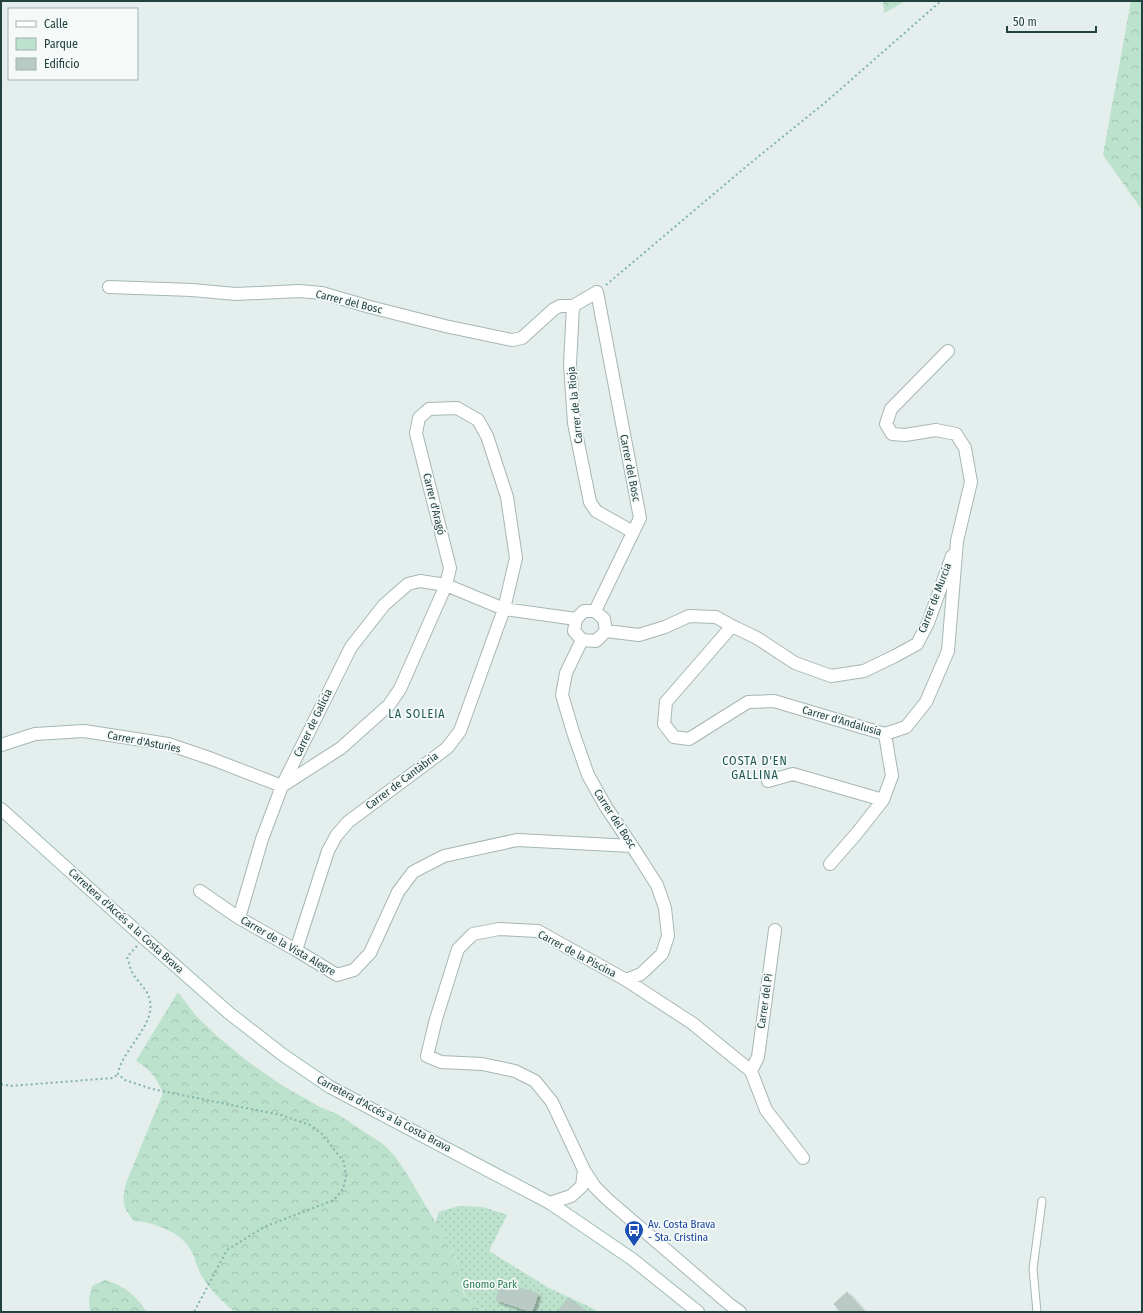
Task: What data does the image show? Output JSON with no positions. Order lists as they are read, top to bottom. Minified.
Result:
{"streets":{"street":["Carrer del Bosc","Carrer de la Rioja","Carrer d'Aragó","Carrer de Murcia","Carrer d'Andalusia","Carrer de Galícia","Carrer d'Asturies","Carrer de Cantàbria","Carretera d'Accés a la Costa Brava","Carrer de la Vista Alegre","Carrer de la Piscina","Carrer del Pi"]},"crossings":[["Carrer del Bosc","Carrer de la Rioja"],["Carrer del Bosc","Carrer de Galícia"],["Carrer del Bosc","Carrer de la Vista Alegre"],["Carrer del Bosc","Carrer de la Piscina"],["Carrer d'Aragó","Carrer de Galícia"],["Carrer d'Aragó","Carrer d'Asturies"],["Carrer d'Aragó","Carrer de Cantàbria"],["Carrer de Murcia","Carrer d'Andalusia"],["Carrer de Galícia","Carrer d'Asturies"],["Carrer de Galícia","Carrer de Cantàbria"],["Carrer de Galícia","Carrer de la Vista Alegre"],["Carrer de Cantàbria","Carrer de la Vista Alegre"],["Carrer de la Piscina","Carrer del Pi"]],"districts":["LA SOLEIA","COSTA D'EN GALLINA"],"parks":["Gnomo Park"],"places":{"bus stop":["Av. Costa Brava - Sta. Cristina"]},"legend":["Calle","Parque","Edificio"],"scale_bar":"50 m"}
